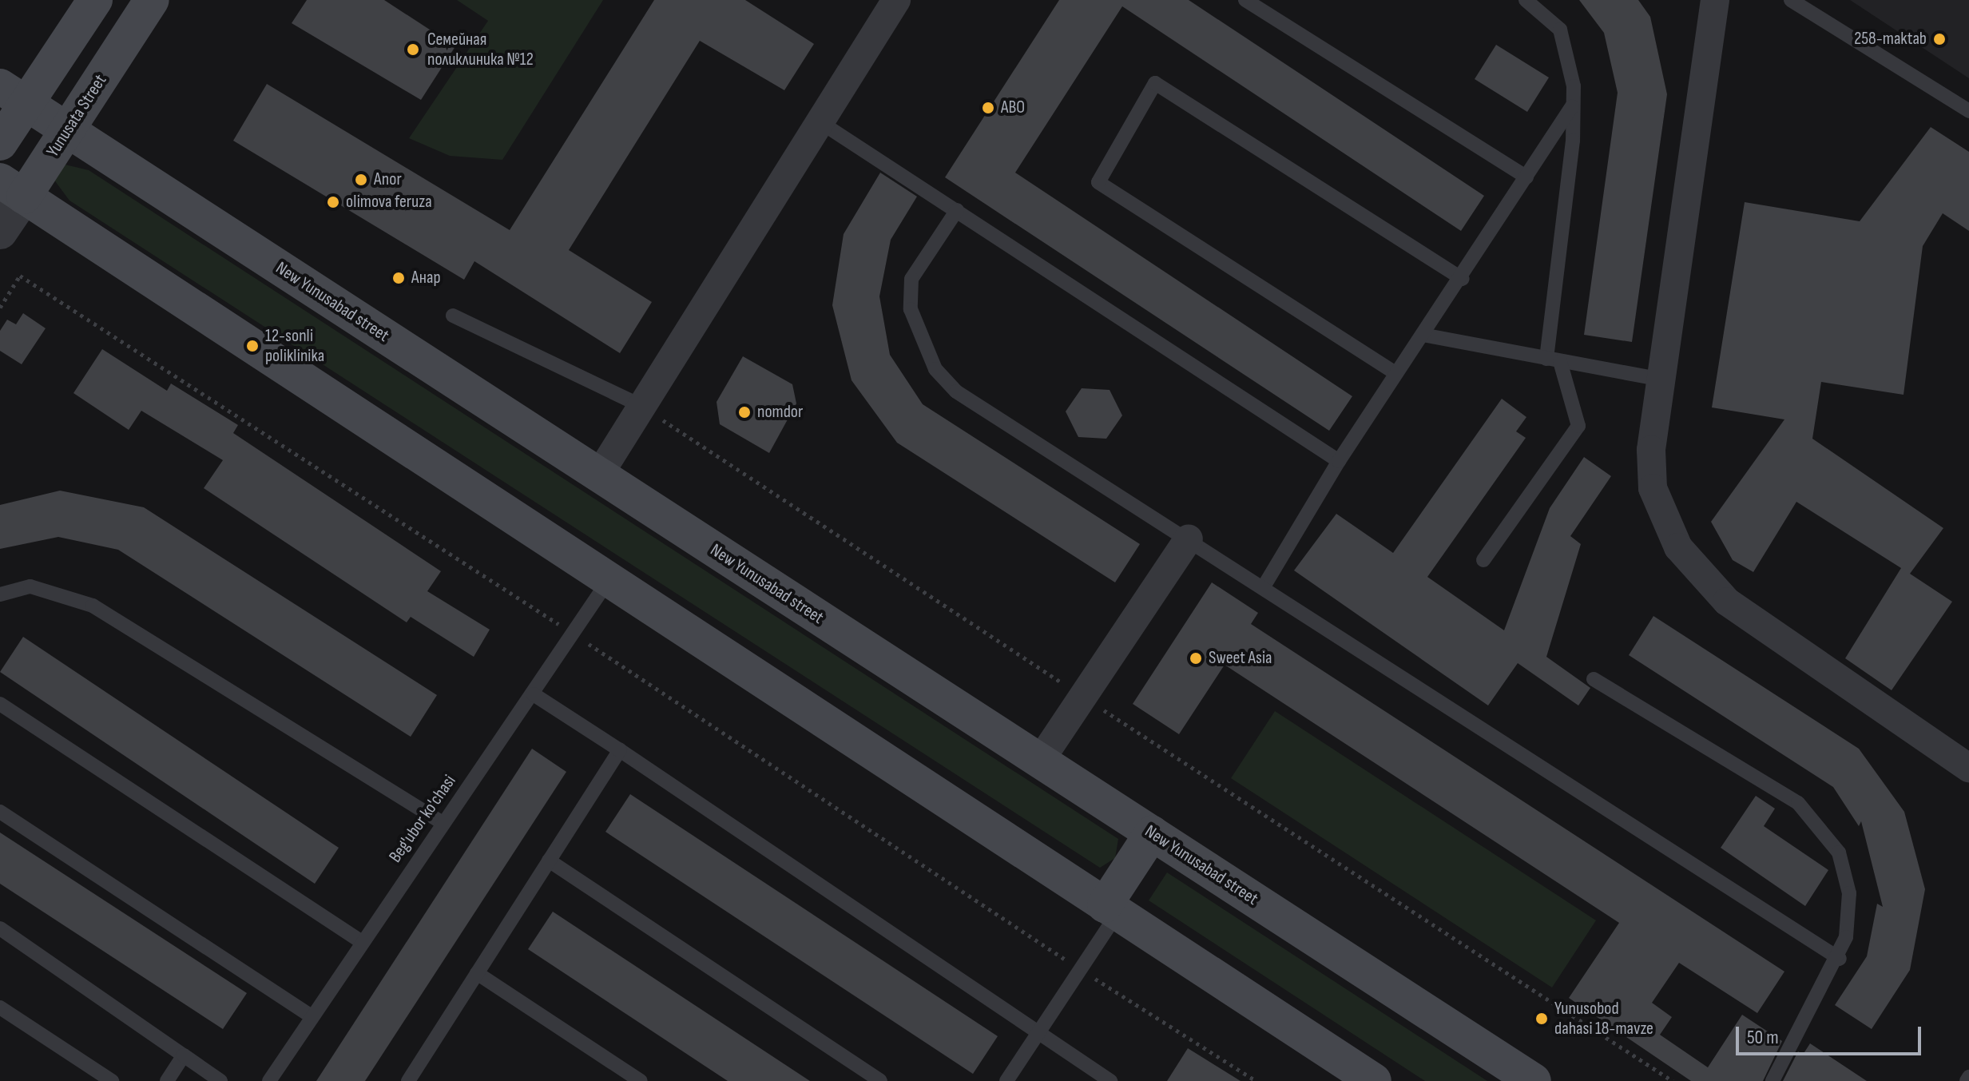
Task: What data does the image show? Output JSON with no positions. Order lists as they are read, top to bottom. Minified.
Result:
{"streets":{"main road":["Yunusata Street","New Yunusabad street"],"lane":["Beg'ubor ko'chasi"]},"crossings":[["Yunusata Street","New Yunusabad street"]],"places":["258-maktab","Семейная поликлиника №12","ABO","Anor","olimova feruza","Анар","12-sonli poliklinika","nomdor","Sweet Asia","Yunusobod dahasi 18-mavze"],"scale_bar":"50 m"}
